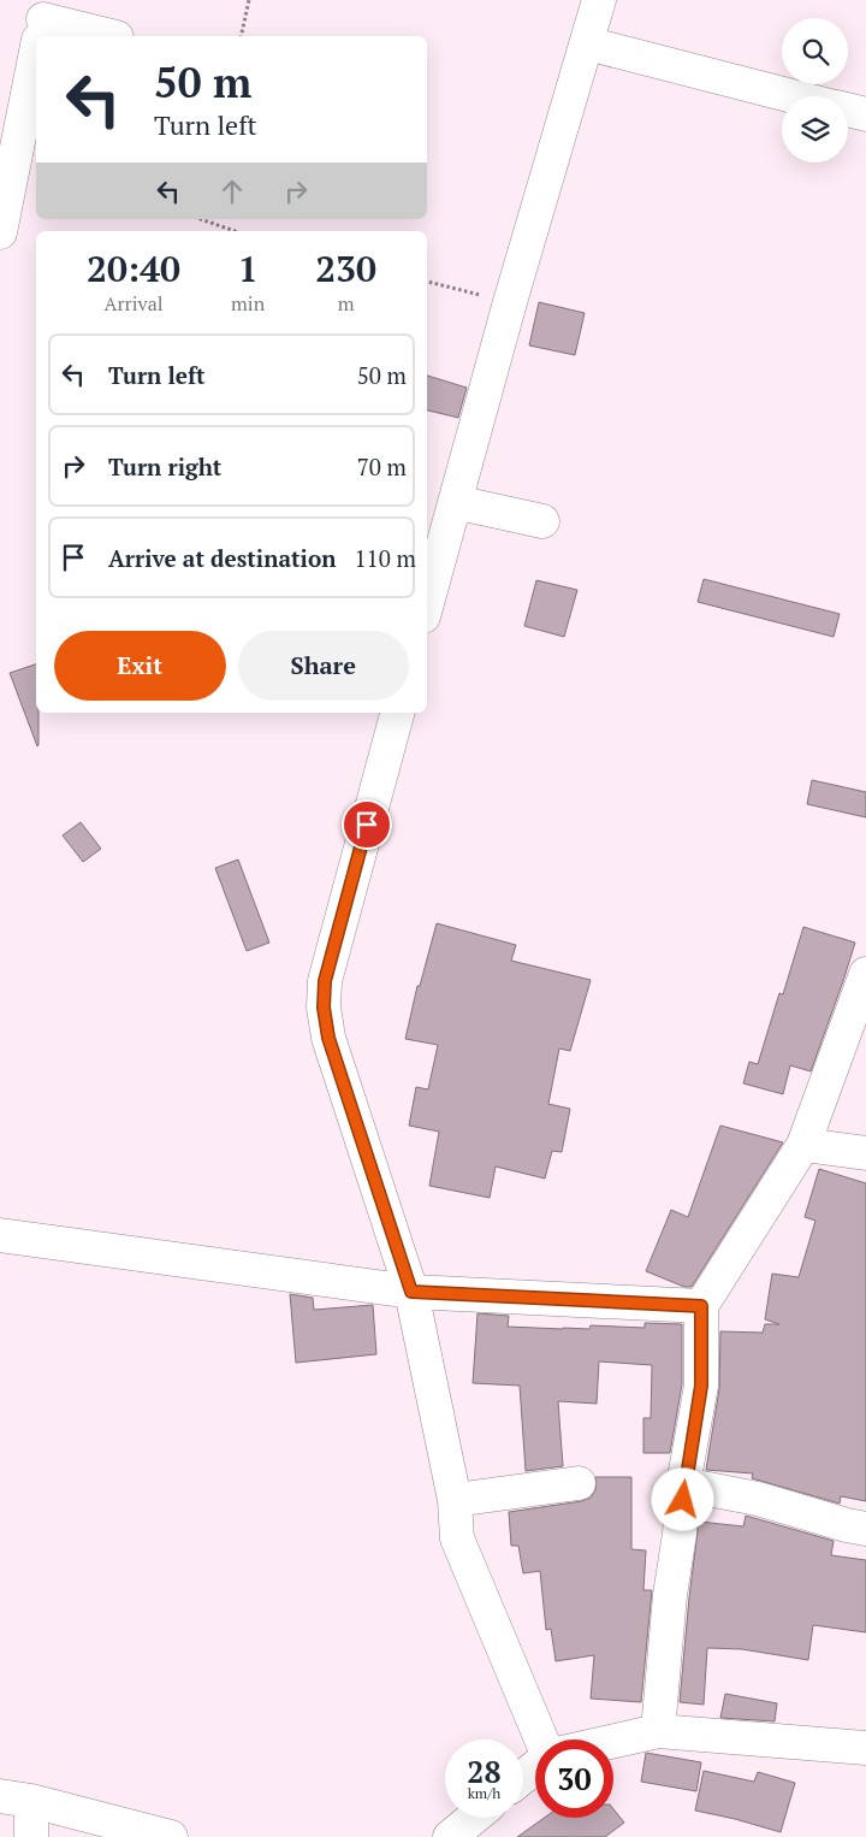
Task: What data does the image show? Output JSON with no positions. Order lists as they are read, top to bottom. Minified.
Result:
{"page":{"turn":["50 m","Turn left"],"eta":["20:40","Arrival","1","min","230","m"],"list":[{"name":"Turn left","value":"50 m"},{"name":"Turn right","value":"70 m"},{"name":"Arrive at destination","value":"110 m"}],"buttons":["Exit","Share"],"speed":"28 km/h","limit":"30"}}
